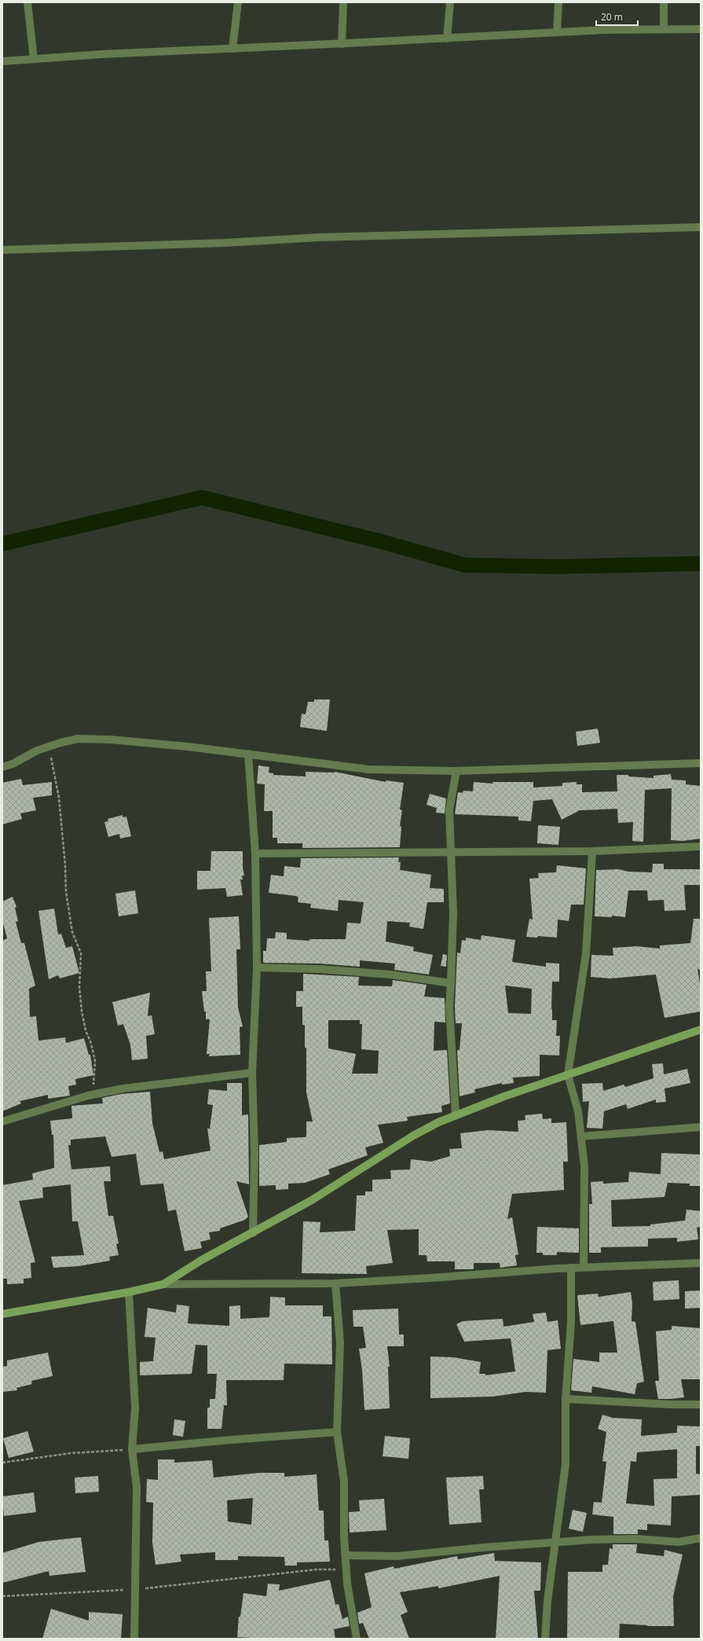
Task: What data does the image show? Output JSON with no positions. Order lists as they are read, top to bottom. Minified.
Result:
{"scale_bar":"20 m"}
